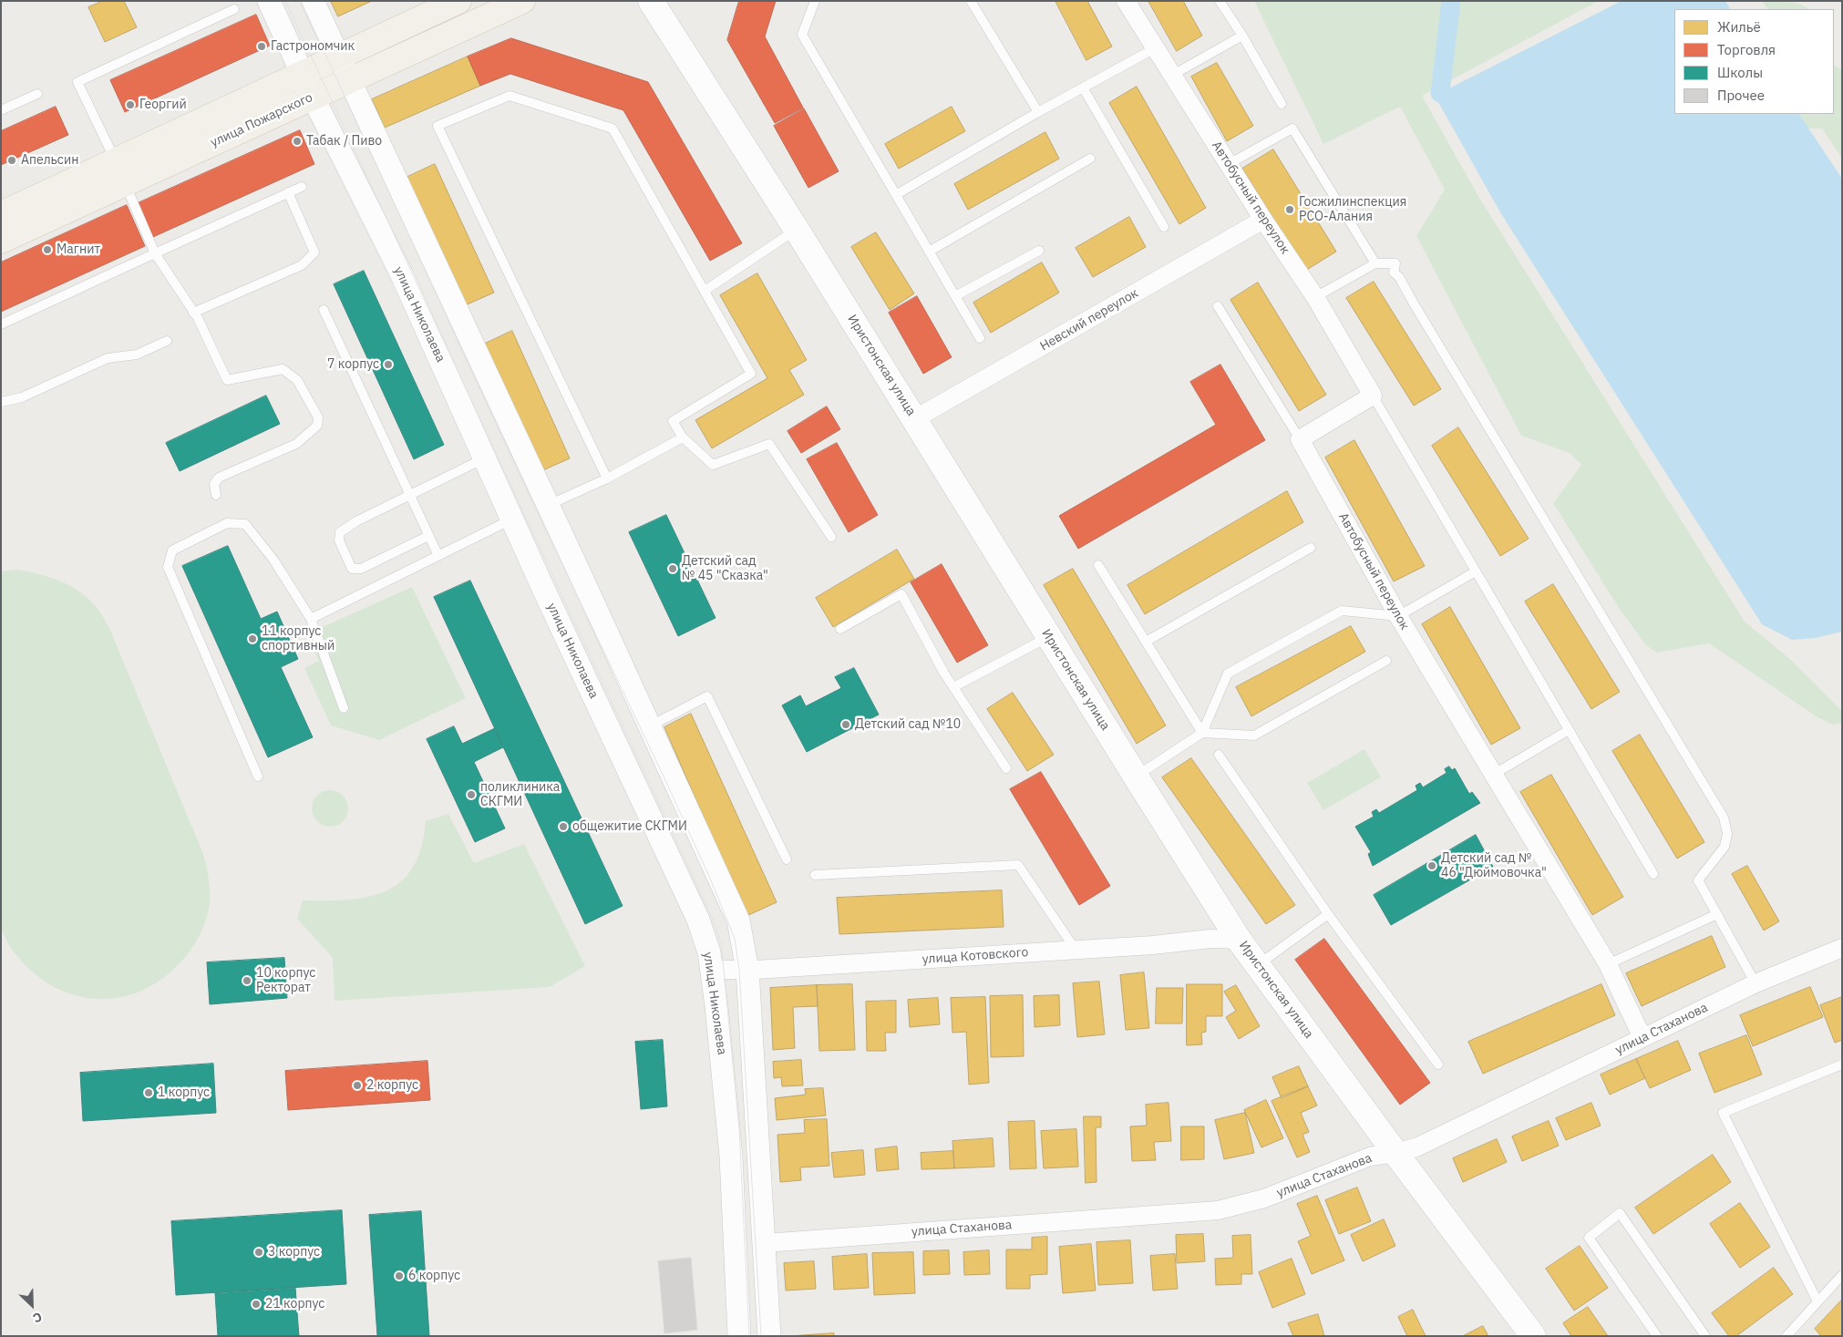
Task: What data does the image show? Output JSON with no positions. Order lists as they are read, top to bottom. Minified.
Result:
{"streets":{"main road":["улица Пожарского","Иристонская улица"],"street":["Автобусный переулок","улица Николаева","Невский переулок","улица Котовского","улица Стаханова"]},"crossings":[["улица Пожарского","улица Николаева"],["Автобусный переулок","Невский переулок"],["Автобусный переулок","улица Стаханова"],["улица Николаева","улица Котовского"],["Невский переулок","Иристонская улица"],["Иристонская улица","улица Котовского"],["Иристонская улица","улица Стаханова"]],"places":["Гастрономчик","Георгий","Табак / Пиво","Апельсин","Госжилинспекция РСО-Алания","Магнит","7 корпус","Детский сад № 45 \"Сказка\"","11 корпус спортивный","Детский сад №10","поликлиника СКГМИ","общежитие СКГМИ","Детский сад № 46 \"Дюймовочка\"","10 корпус Ректорат","2 корпус","1 корпус","3 корпус","6 корпус","21 корпус"],"legend":["Жильё","Торговля","Школы","Прочее"],"north":"bottom right"}
